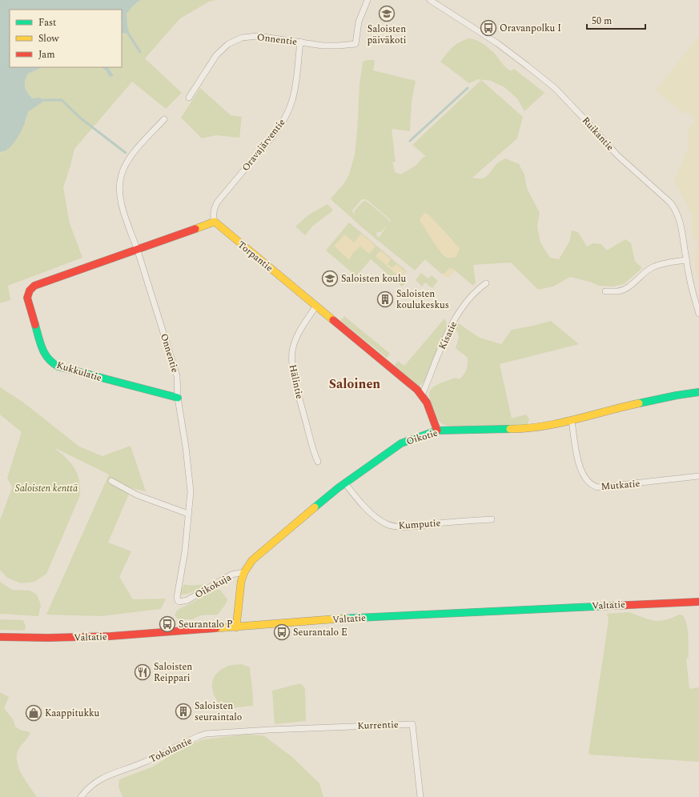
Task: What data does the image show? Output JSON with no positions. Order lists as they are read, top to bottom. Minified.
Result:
{"streets":{"main road":["Torpantie","Kukkulatie","Oikotie","Valtatie"],"street":["Onnentie","Ruikantie","Oravajärventie","Kisatie","Hälintie","Mutkatie","Kumputie","Oikokuja","Kurrentie","Tokolantie"]},"crossings":[["Onnentie","Oravajärventie"],["Onnentie","Kukkulatie"],["Onnentie","Oikokuja"],["Oravajärventie","Torpantie"],["Torpantie","Kisatie"],["Torpantie","Hälintie"],["Torpantie","Oikotie"],["Oikotie","Mutkatie"],["Oikotie","Kumputie"],["Oikotie","Oikokuja"],["Oikotie","Valtatie"],["Kurrentie","Tokolantie"]],"districts":["Saloinen"],"parks":["Saloisten kenttä"],"places":{"school or university":["Saloisten päiväkoti","Saloisten koulu"],"bus stop":["Oravanpolku I","Seurantalo P","Seurantalo E"],"building":["Saloisten koulukeskus","Saloisten seuraintalo"],"restaurant":["Saloisten Reippari"],"shop":["Kaappitukku"]},"legend":["Fast","Slow","Jam"],"scale_bar":"50 m"}
